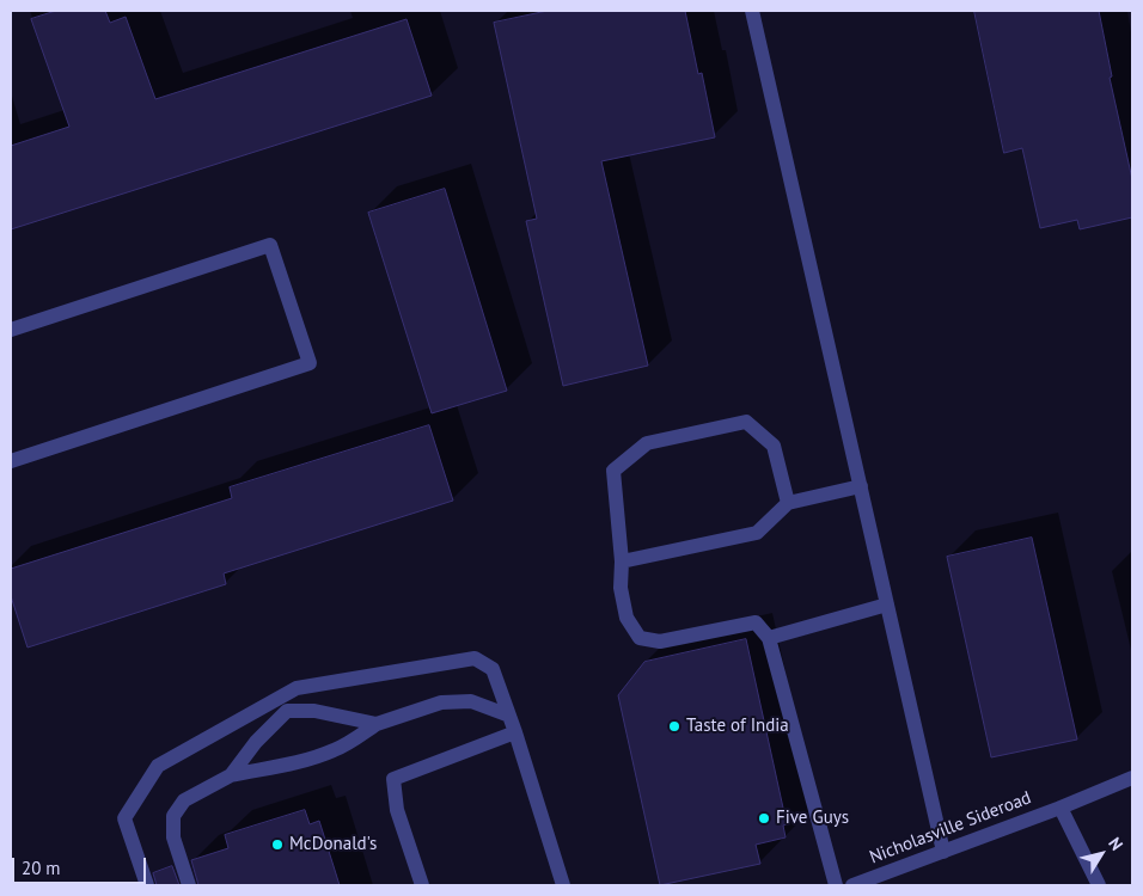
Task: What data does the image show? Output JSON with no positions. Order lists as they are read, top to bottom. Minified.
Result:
{"streets":{"street":["Nicholasville Sideroad"]},"places":["Taste of India","Five Guys","McDonald's"],"scale_bar":"20 m","north":"top right"}
